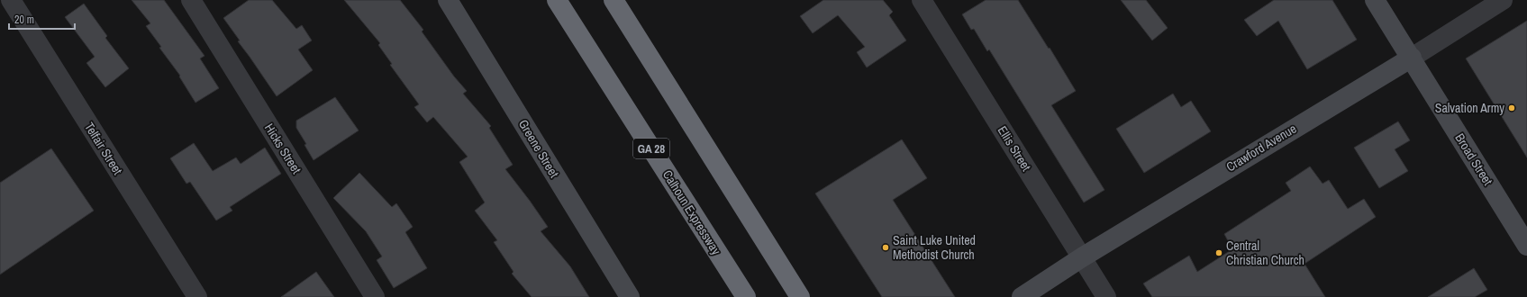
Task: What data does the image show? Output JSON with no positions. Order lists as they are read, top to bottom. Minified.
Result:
{"streets":{"highway":["GA 28","Calhoun Expressway"],"street":["Crawford Avenue","Telfair Street","Hicks Street","Greene Street","Ellis Street","Broad Street"]},"crossings":[["Crawford Avenue","Ellis Street"],["Crawford Avenue","Broad Street"]],"places":["Salvation Army","Saint Luke United Methodist Church","Central Christian Church"],"scale_bar":"20 m"}
